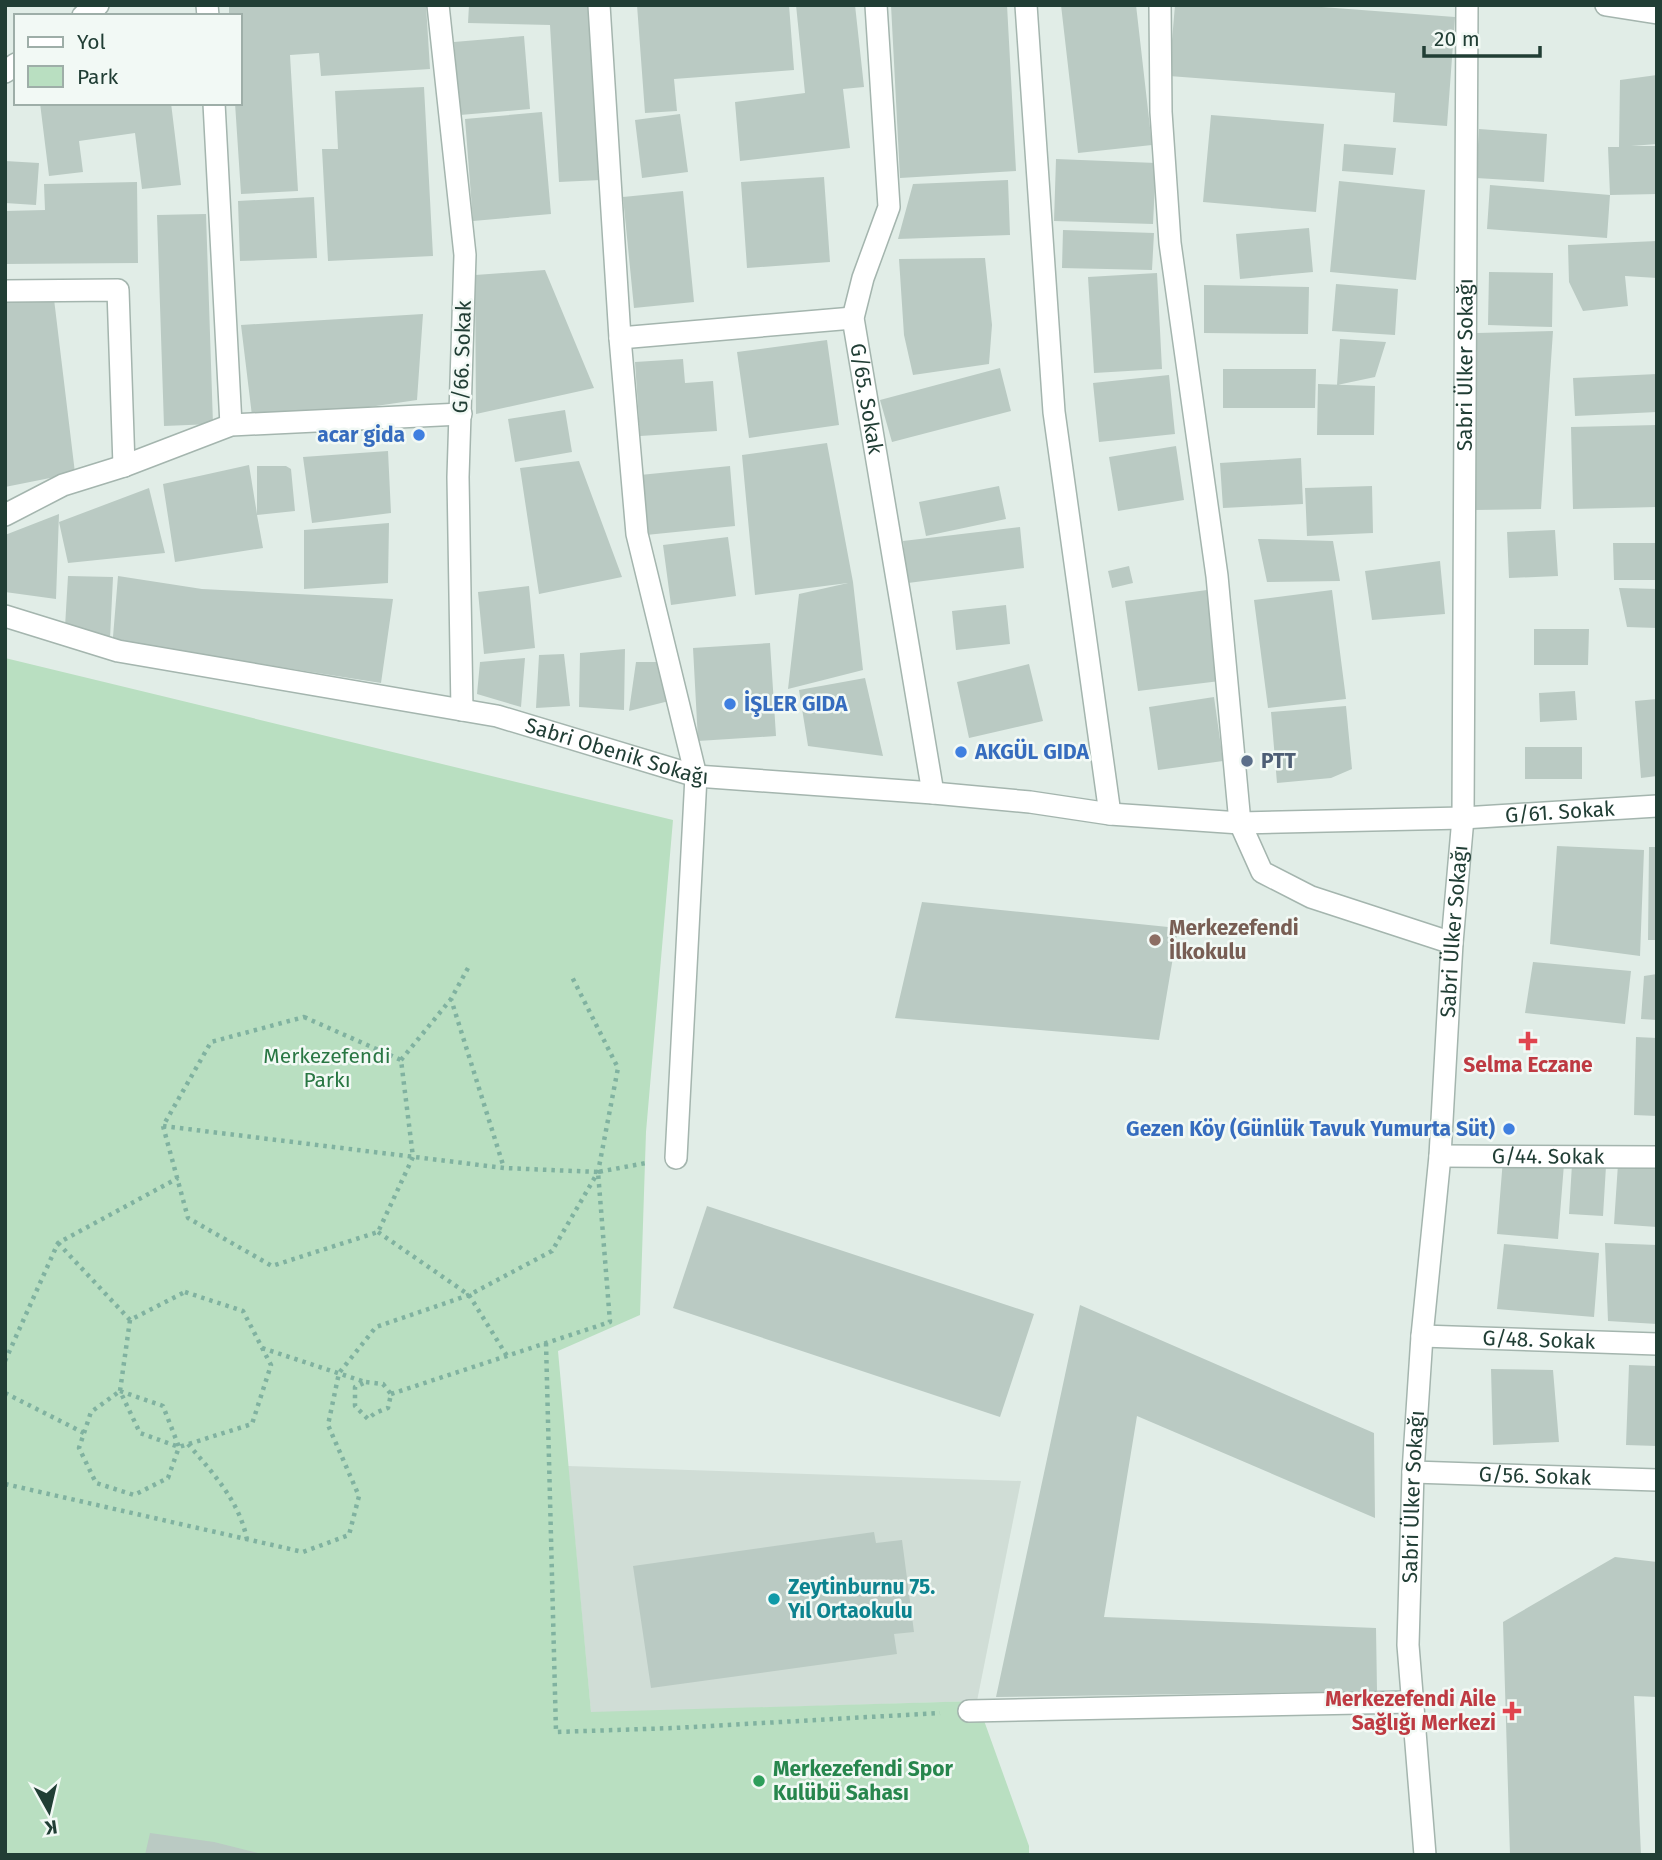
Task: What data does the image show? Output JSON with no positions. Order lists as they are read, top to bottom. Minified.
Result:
{"streets":{"street":["G/66. Sokak","Sabri Ülker Sokağı","G/65. Sokak","Sabri Obenik Sokağı","G/61. Sokak","G/44. Sokak","G/48. Sokak","G/56. Sokak"]},"crossings":[["G/66. Sokak","Sabri Obenik Sokağı"],["Sabri Ülker Sokağı","G/61. Sokak"],["Sabri Ülker Sokağı","G/44. Sokak"],["Sabri Ülker Sokağı","G/48. Sokak"],["Sabri Ülker Sokağı","G/56. Sokak"],["G/65. Sokak","Sabri Obenik Sokağı"],["Sabri Obenik Sokağı","G/61. Sokak"]],"parks":["Merkezefendi Parkı"],"places":{"other":["acar gida","İŞLER GIDA","AKGÜL GIDA","PTT","Merkezefendi İlkokulu","Gezen Köy (Günlük Tavuk Yumurta Süt)","Zeytinburnu 75. Yıl Ortaokulu","Merkezefendi Spor Kulübü Sahası"],"health":["Selma Eczane","Merkezefendi Aile Sağlığı Merkezi"]},"legend":["Yol","Park"],"scale_bar":"20 m","north":"bottom"}
